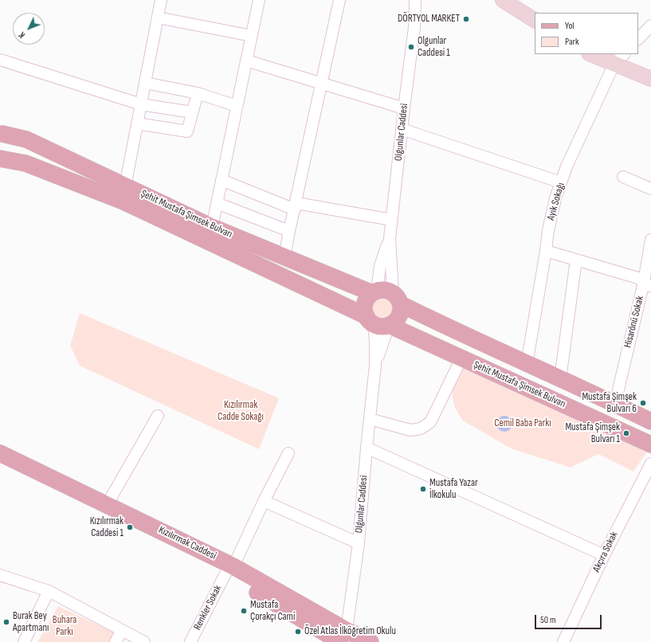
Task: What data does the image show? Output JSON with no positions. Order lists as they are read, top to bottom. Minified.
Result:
{"streets":{"main road":["Şehit Mustafa Şimsek Bulvarı","Kızılırmak Caddesi"],"street":["Olgunlar Caddesi","Ayık Sokağı","Hisarönü Sokak","Akçıra Sokak","Renkler Sokak"]},"crossings":[["Olgunlar Caddesi","Şehit Mustafa Şimsek Bulvarı"],["Olgunlar Caddesi","Kızılırmak Caddesi"],["Kızılırmak Caddesi","Renkler Sokak"]],"parks":["Kızılırmak Cadde Sokağı","Cemil Baba Parkı","Buhara Parkı"],"places":["DÖRTYOL MARKET","Olgunlar Caddesi 1","Mustafa Şimşek Bulvarı 6","Mustafa Şimşek Bulvarı 1","Mustafa Yazar İlkokulu","Kızılırmak Caddesi 1","Mustafa Çorakçı Cami","Burak Bey Apartmanı","Özel Atlas İlköğretim Okulu"],"legend":["Yol","Park"],"scale_bar":"50 m","north":"bottom left"}
